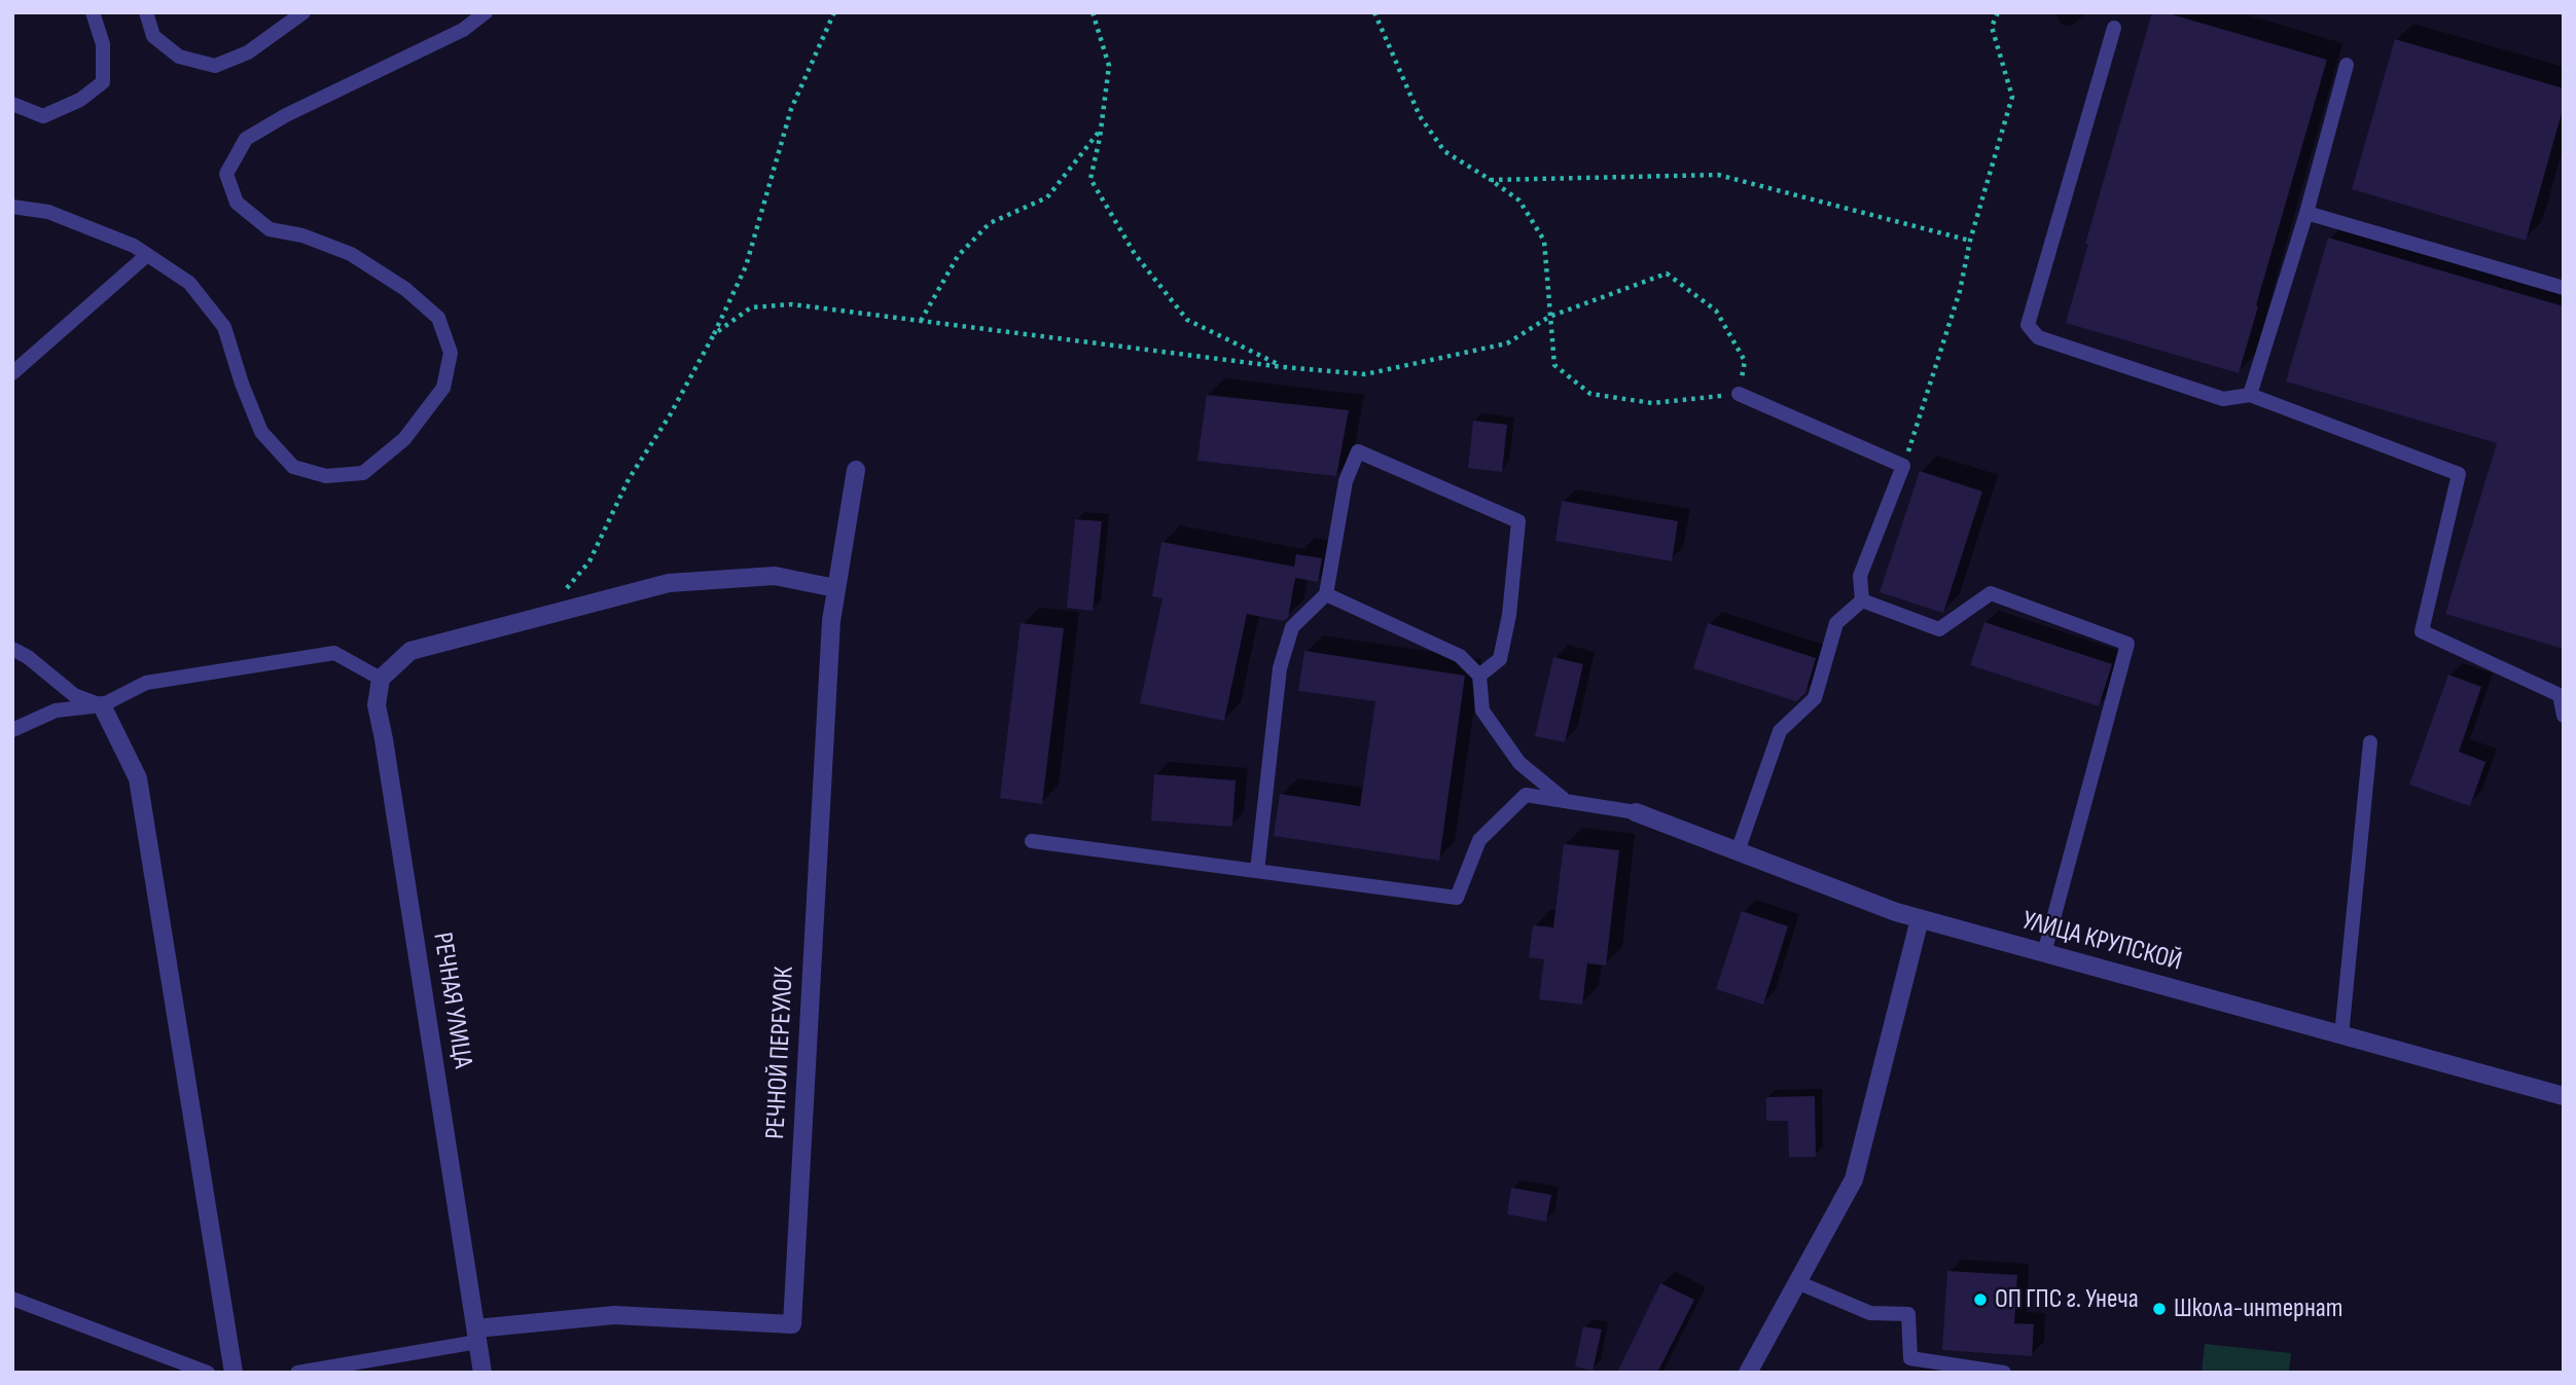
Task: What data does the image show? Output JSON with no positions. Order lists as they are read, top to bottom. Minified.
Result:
{"streets":{"street":["УЛИЦА КРУПСКОЙ","РЕЧНАЯ УЛИЦА","РЕЧНОЙ ПЕРЕУЛОК"]},"crossings":[["РЕЧНАЯ УЛИЦА","РЕЧНОЙ ПЕРЕУЛОК"]],"places":["ОП ГПС г. Унеча","Школа-интернат"]}
